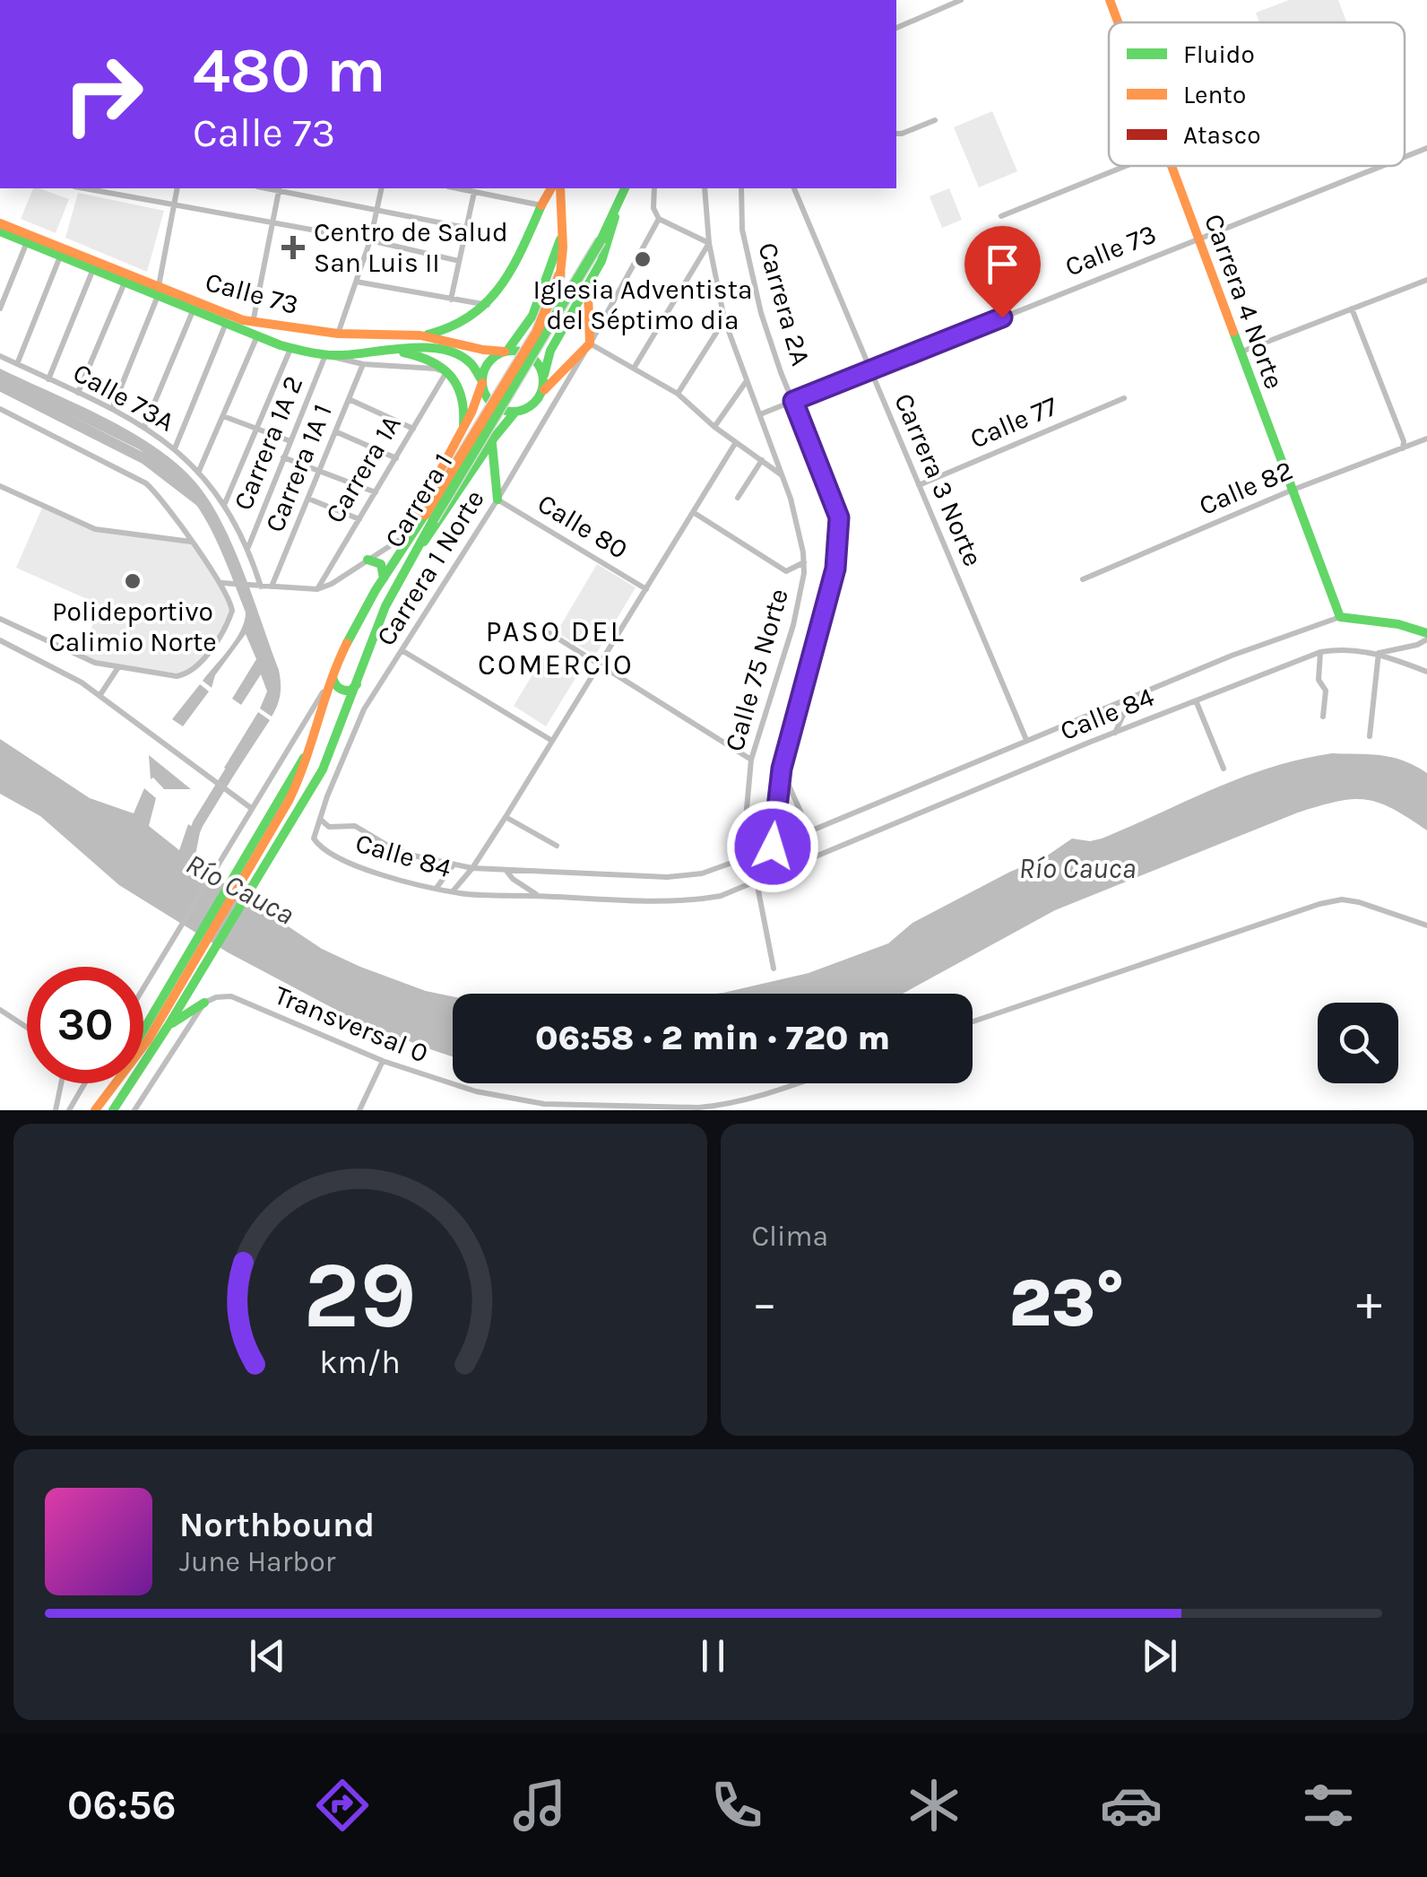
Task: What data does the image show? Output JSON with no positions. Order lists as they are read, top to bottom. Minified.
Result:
{"streets":{"main road":["Calle 73","Carrera 4 Norte","Carrera 1"],"street":["Carrera 2A","Calle 73A","Calle 77","Carrera 1A 2","Carrera 1A 1","Carrera 1A","Carrera 3 Norte","Calle 82","Calle 80","Carrera 1 Norte","Calle 75 Norte","Calle 84","Transversal 0"]},"crossings":[["Calle 73","Carrera 4 Norte"],["Calle 73","Carrera 2A"],["Calle 73","Carrera 1A 2"],["Calle 73","Carrera 3 Norte"],["Calle 73","Calle 75 Norte"],["Carrera 4 Norte","Calle 82"],["Carrera 4 Norte","Calle 84"],["Carrera 2A","Calle 84"],["Calle 73A","Carrera 1A 2"],["Calle 77","Carrera 3 Norte"],["Carrera 3 Norte","Calle 84"],["Calle 80","Carrera 1 Norte"],["Carrera 1 Norte","Calle 84"],["Calle 75 Norte","Calle 84"]],"districts":["PASO DEL COMERCIO"],"water":["Río Cauca"],"places":{"health":["Centro de Salud San Luis II"],"other":["Iglesia Adventista del Séptimo dia","Polideportivo Calimio Norte"]},"legend":["Fluido","Lento","Atasco"],"page":{"turn":["480 m","Calle 73"],"limit":"30","trip":"06:58 · 2 min · 720 m","tile":"Clima","heat":["−","23°","+"],"song":["Northbound","June Harbor"],"tabs":"06:56","gauge":["29","km/h"]}}
